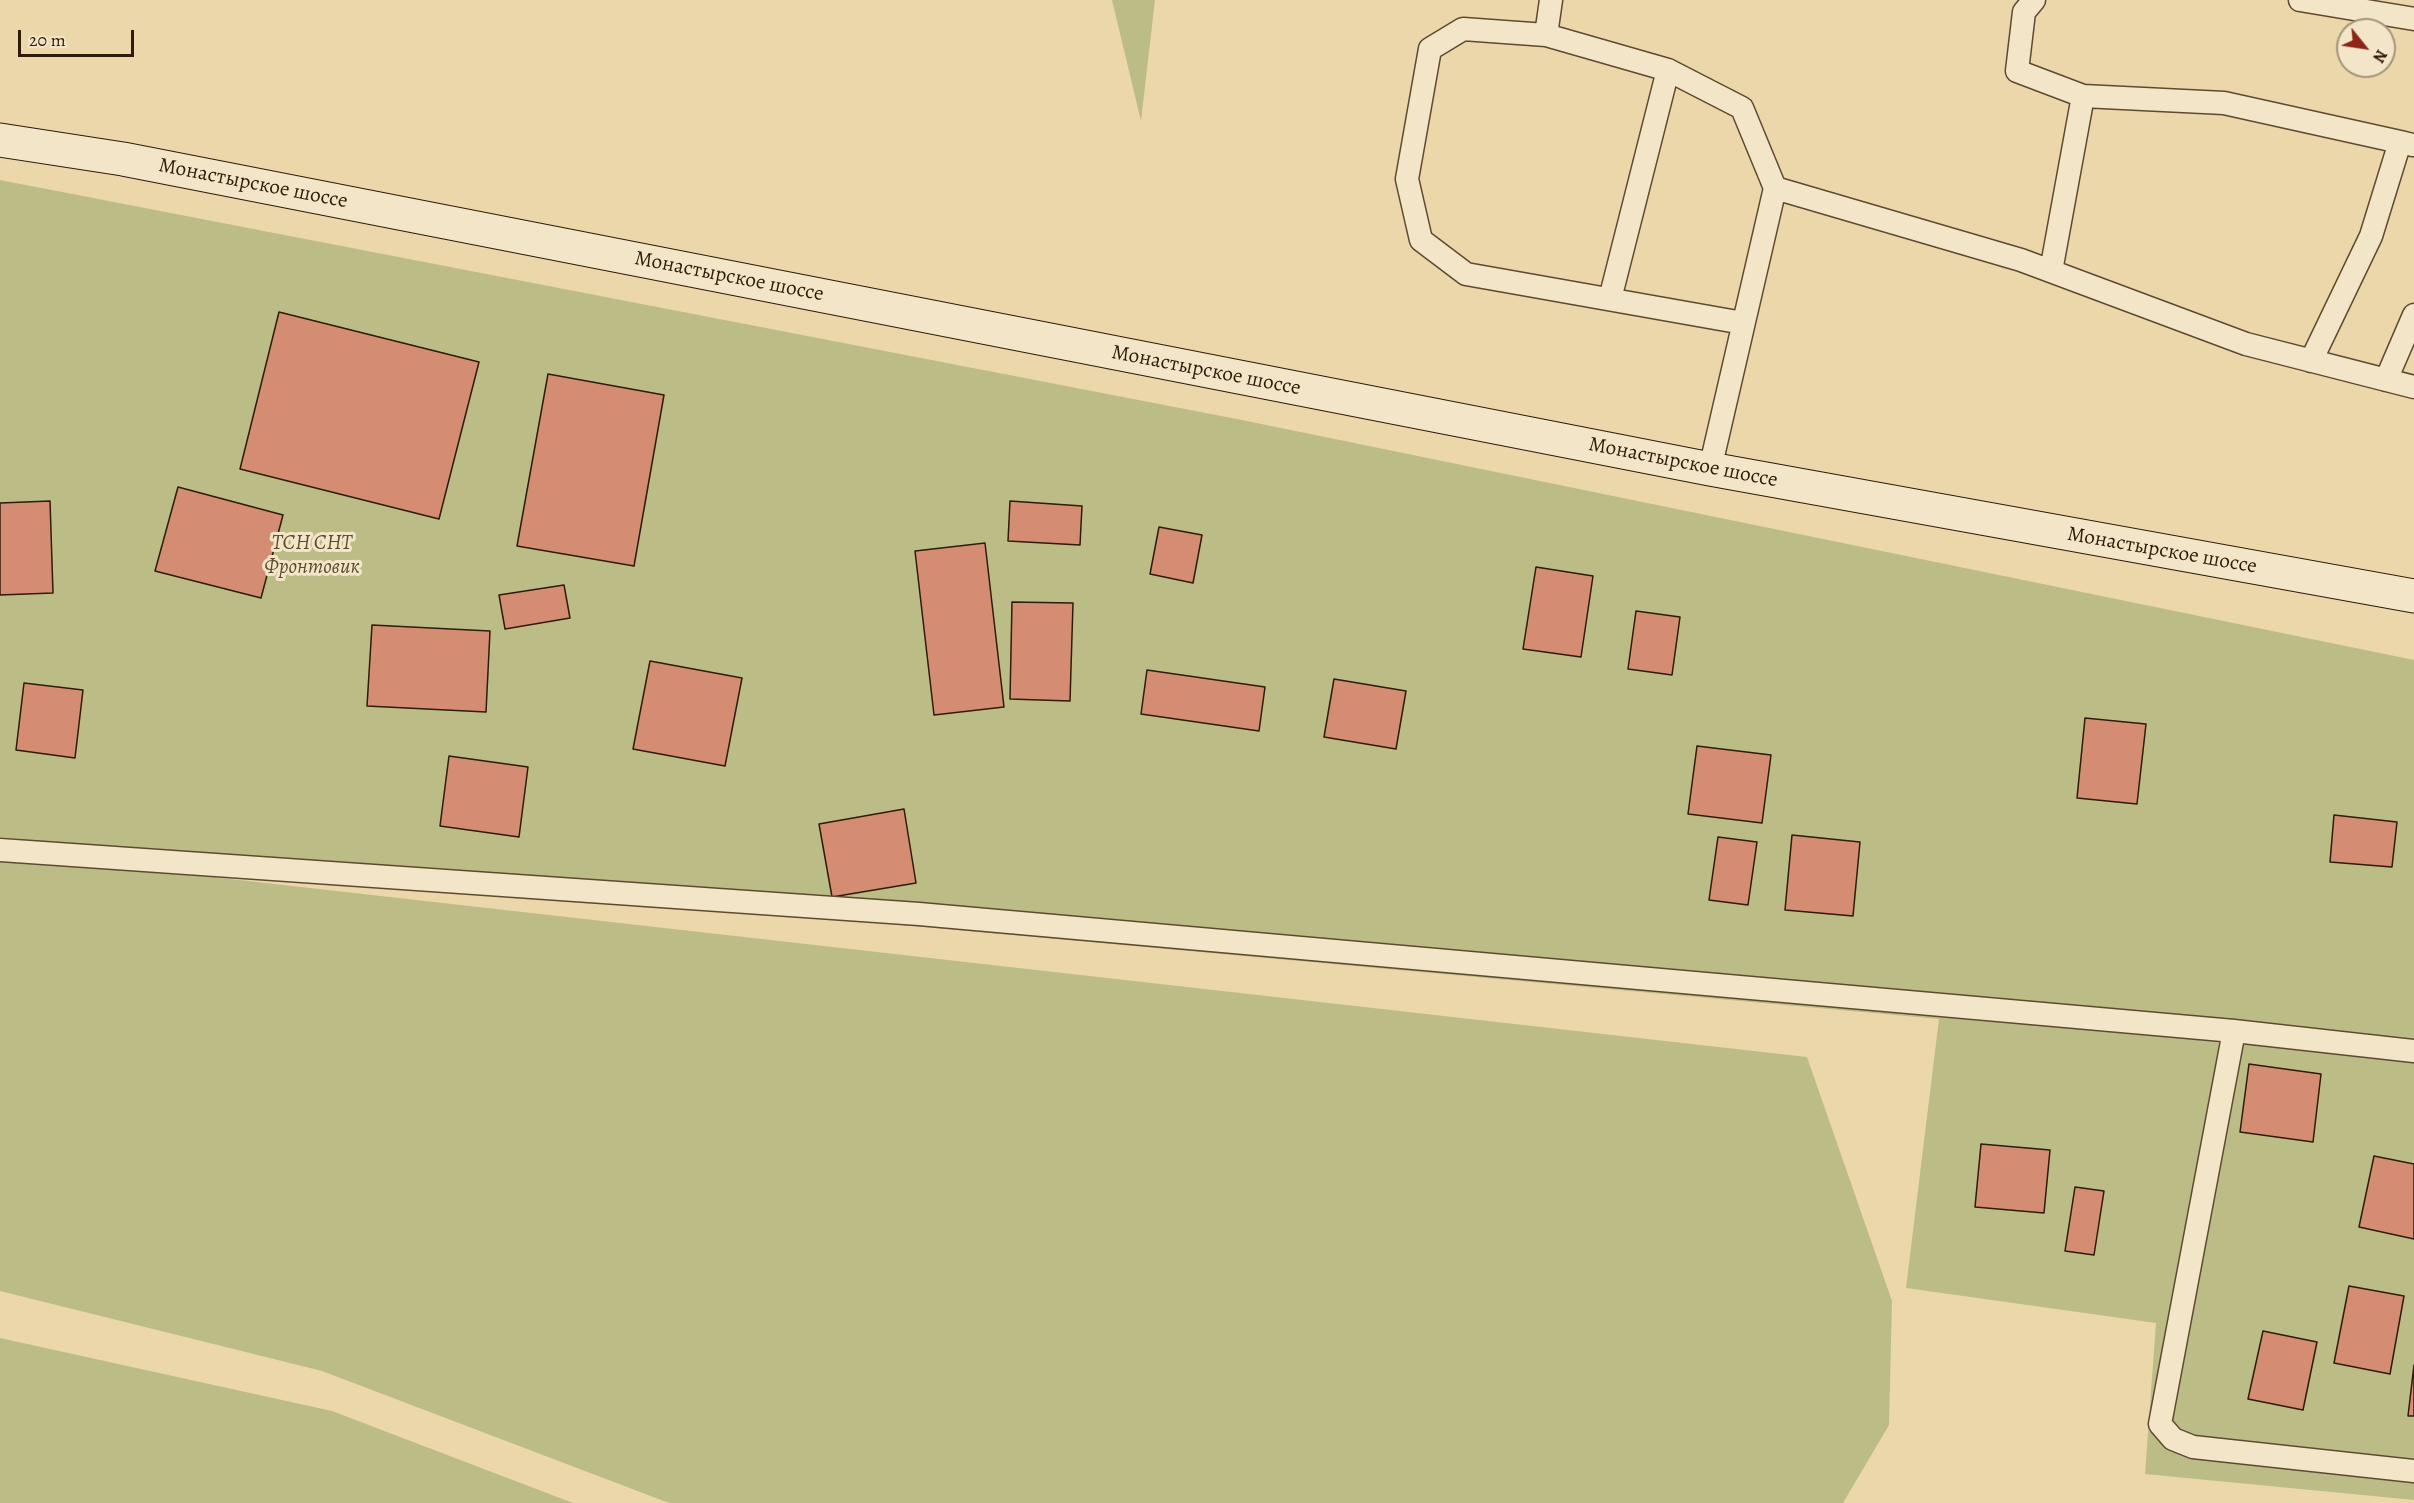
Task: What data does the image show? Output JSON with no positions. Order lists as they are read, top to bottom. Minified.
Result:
{"streets":{"main road":["Монастырское шоссе"]},"parks":["ТСН СНТ Фронтовик"],"scale_bar":"20 m","north":"bottom right"}
